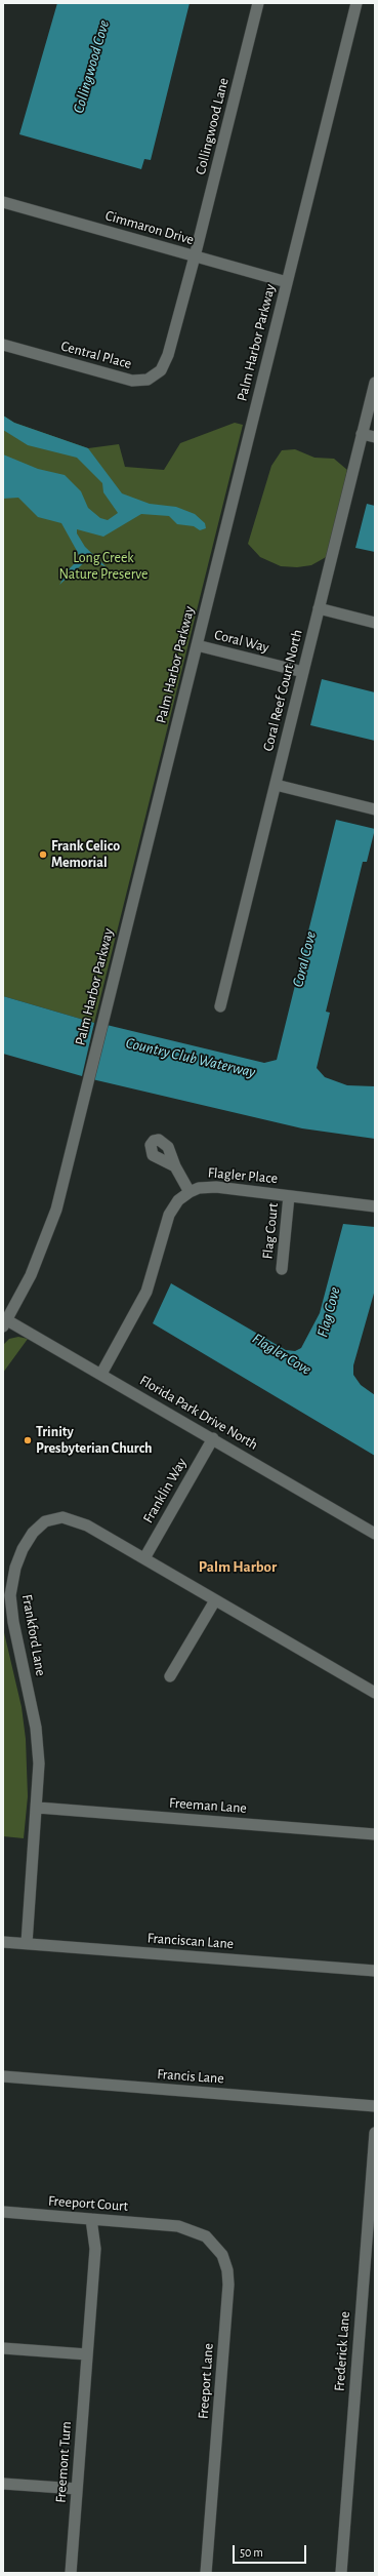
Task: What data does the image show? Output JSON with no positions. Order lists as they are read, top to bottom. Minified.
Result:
{"streets":{"street":["Collingwood Lane","Cimmaron Drive","Palm Harbor Parkway","Central Place","Coral Way","Coral Reef Court North","Flagler Place","Flag Court","Florida Park Drive North","Franklin Way","Frankford Lane","Freeman Lane","Franciscan Lane","Francis Lane","Freeport Court","Frederick Lane","Freeport Lane","Freemont Turn"]},"crossings":[["Collingwood Lane","Cimmaron Drive"],["Collingwood Lane","Central Place"],["Cimmaron Drive","Palm Harbor Parkway"],["Cimmaron Drive","Central Place"],["Palm Harbor Parkway","Coral Way"],["Palm Harbor Parkway","Florida Park Drive North"],["Coral Way","Coral Reef Court North"],["Flagler Place","Flag Court"],["Flagler Place","Florida Park Drive North"],["Florida Park Drive North","Franklin Way"],["Franklin Way","Frankford Lane"],["Frankford Lane","Freeman Lane"],["Frankford Lane","Franciscan Lane"],["Freeport Court","Freeport Lane"],["Freeport Court","Freemont Turn"]],"districts":["Palm Harbor"],"water":["Collingwood Cove","Coral Cove","Country Club Waterway","Flag Cove","Flagler Cove"],"parks":["Long Creek Nature Preserve"],"places":["Frank Celico Memorial","Trinity Presbyterian Church"],"scale_bar":"50 m"}
